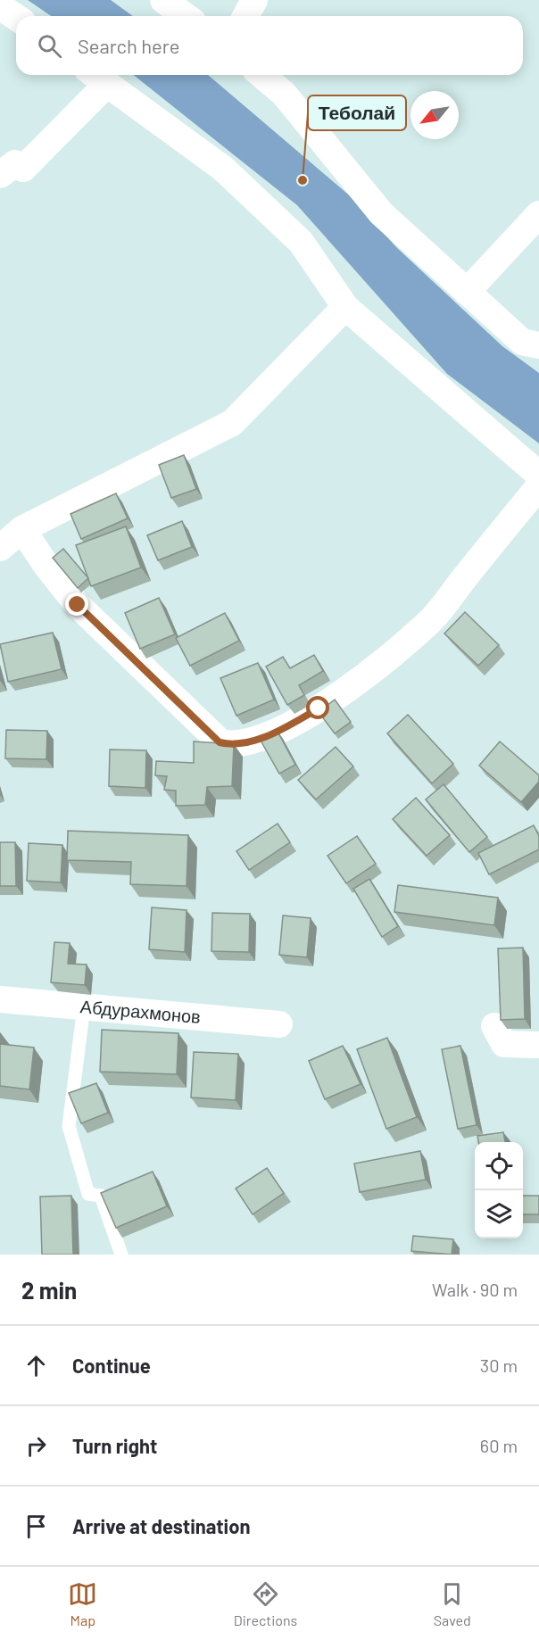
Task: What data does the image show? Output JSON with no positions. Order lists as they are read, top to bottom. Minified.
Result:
{"streets":{"street":["Абдурахмонов"]},"places":["Теболай"],"north":"bottom left","page":{"search":"Search here","heading":["2 min","Walk · 90 m"],"list":[["Continue","30 m"],["Turn right","60 m"],"Arrive at destination"],"nav":["Map","Directions","Saved"]}}
